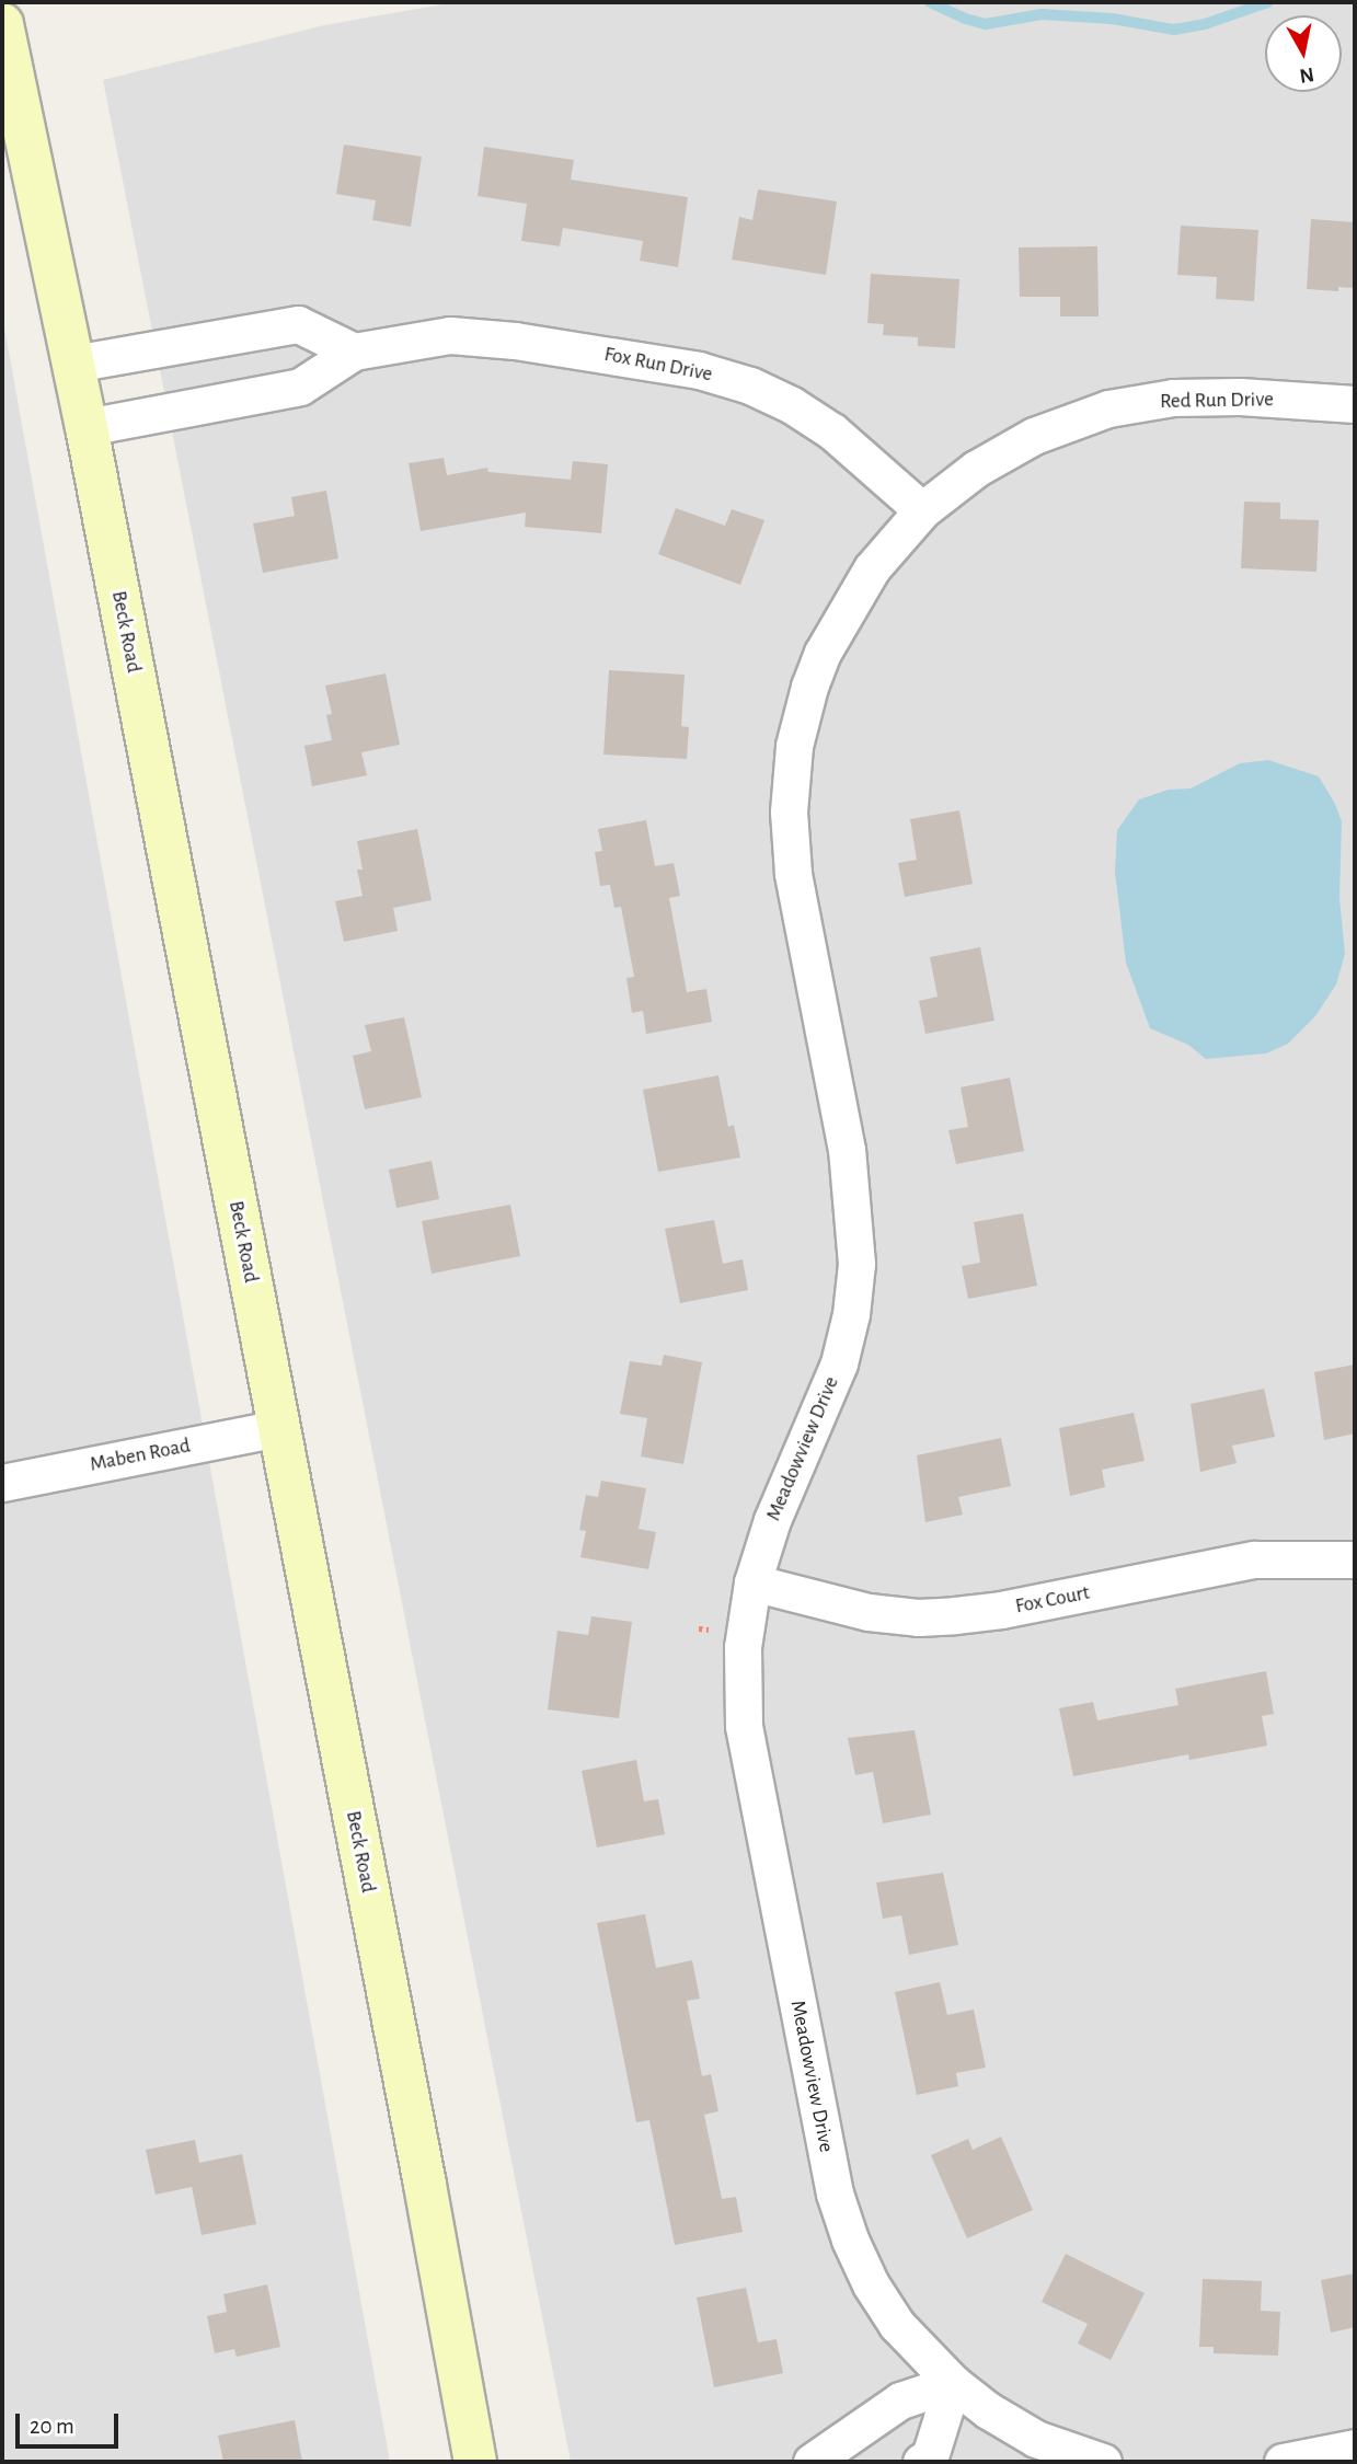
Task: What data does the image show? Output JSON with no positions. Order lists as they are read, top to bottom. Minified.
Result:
{"streets":{"main road":["Beck Road"],"street":["Fox Run Drive","Red Run Drive","Meadowview Drive","Maben Road","Fox Court"]},"crossings":[["Fox Run Drive","Red Run Drive"],["Fox Run Drive","Beck Road"],["Fox Run Drive","Meadowview Drive"],["Red Run Drive","Meadowview Drive"],["Beck Road","Maben Road"],["Meadowview Drive","Fox Court"]],"scale_bar":"20 m","north":"bottom"}
